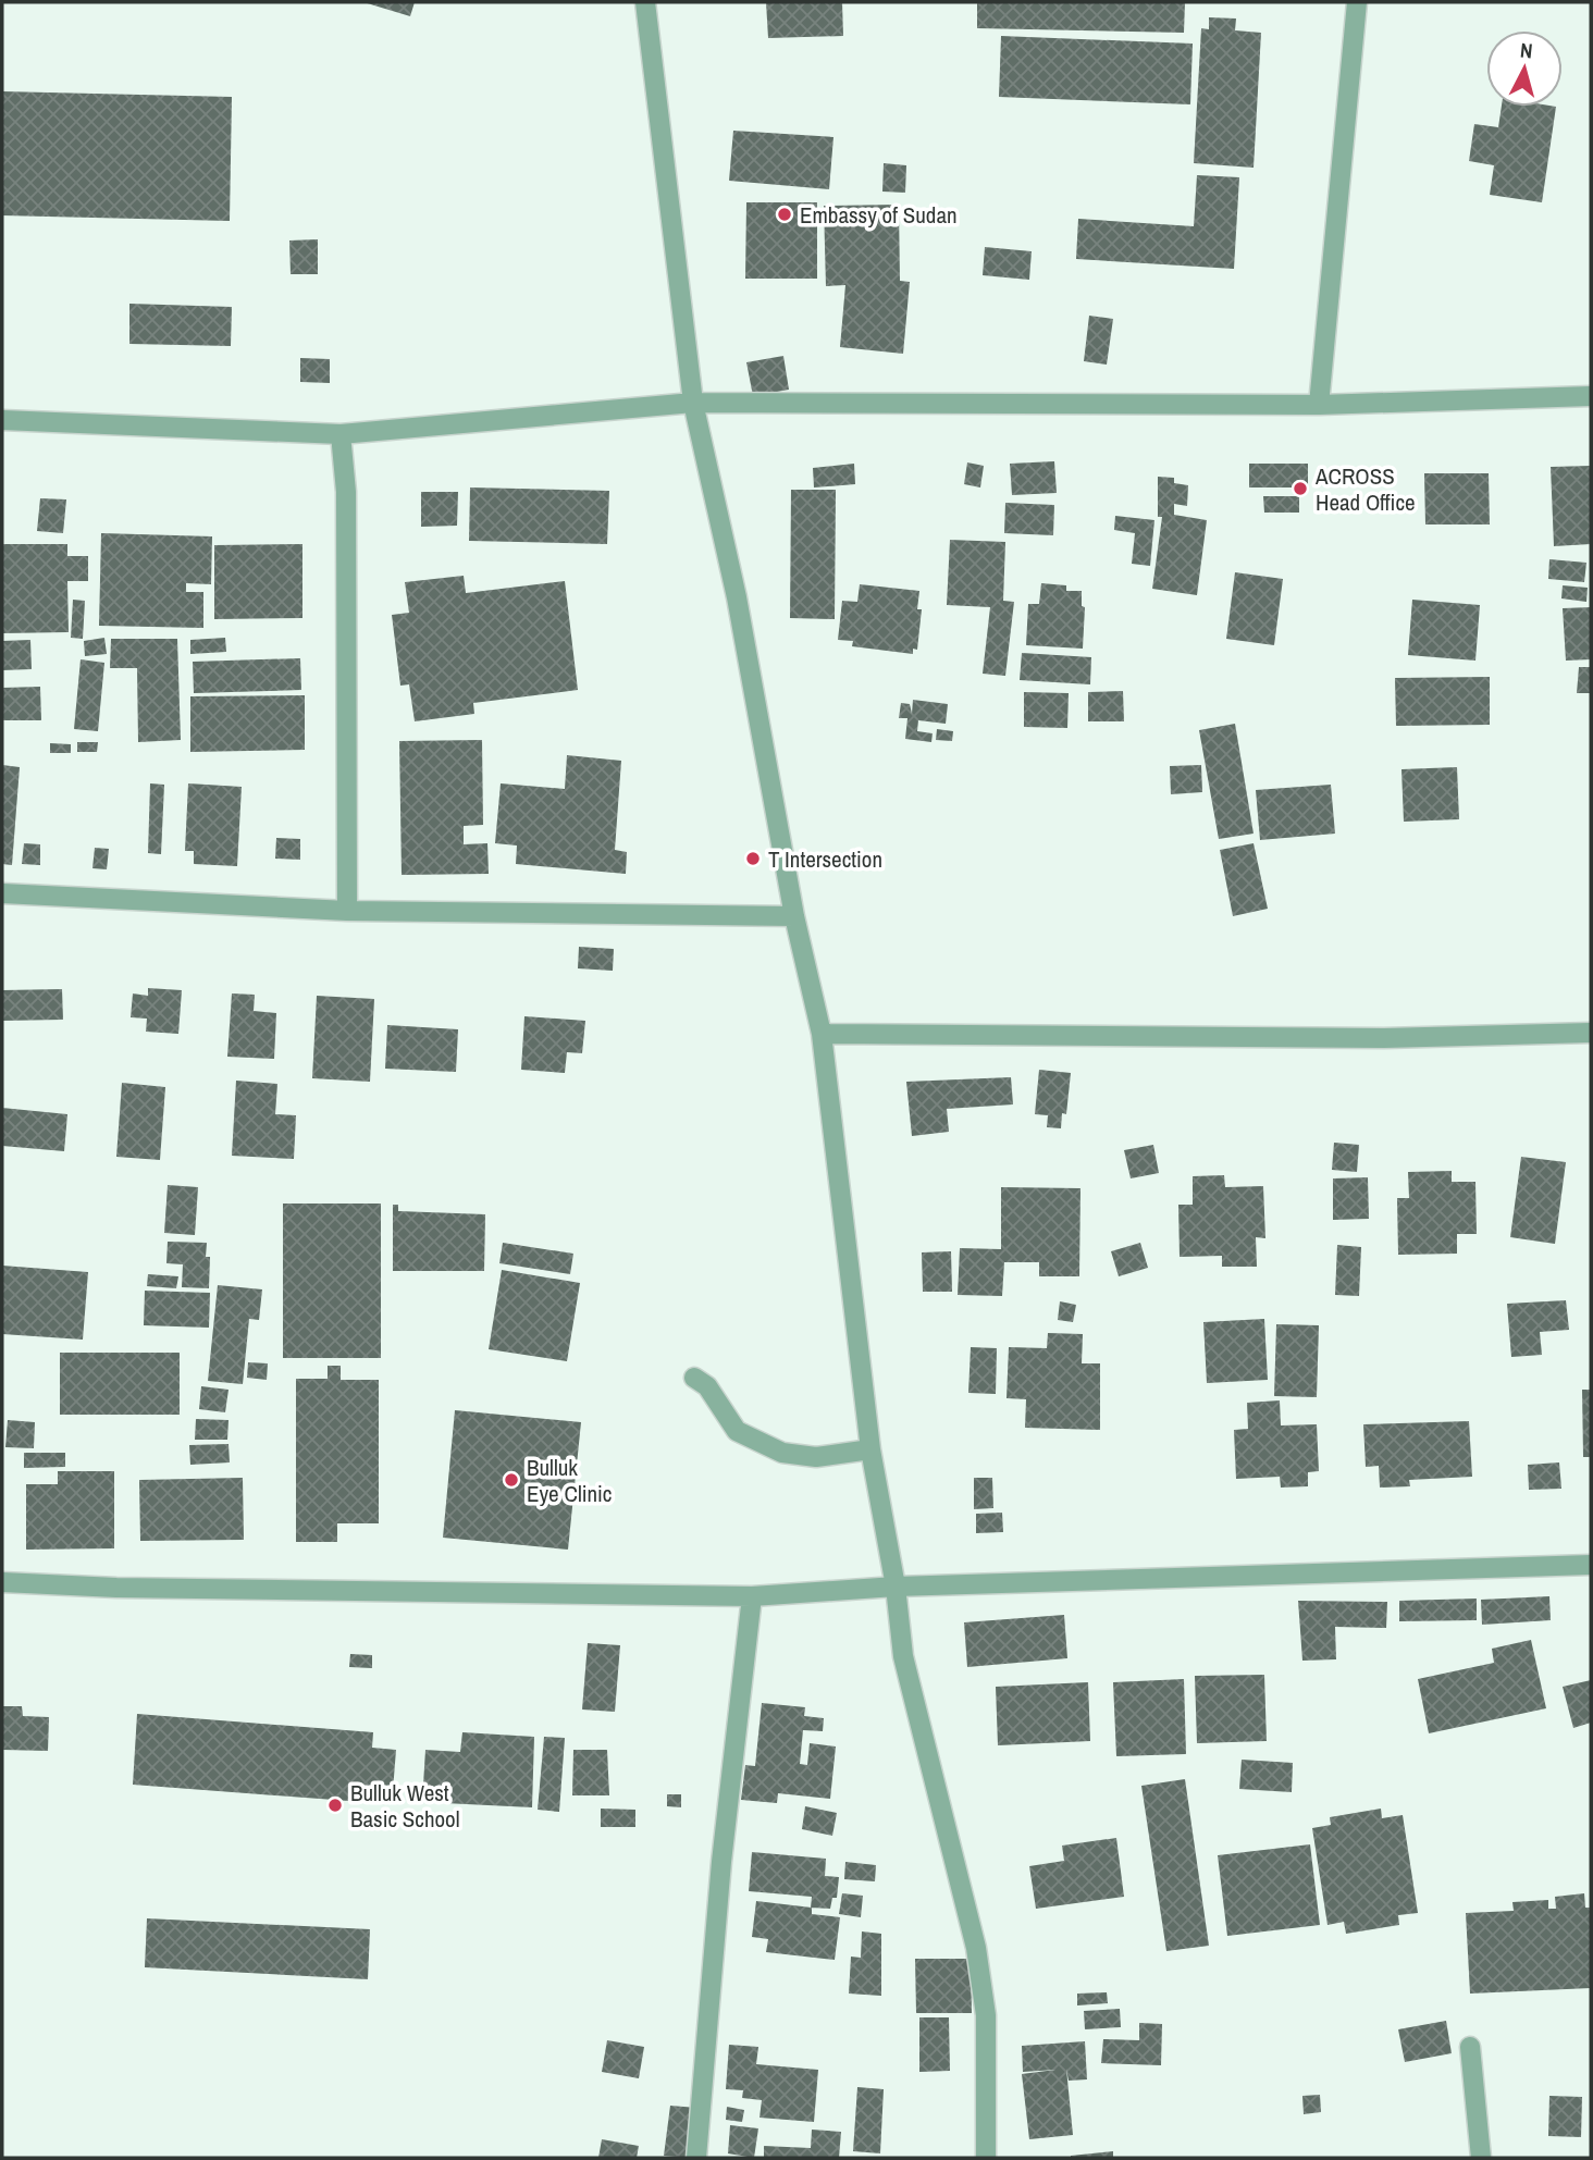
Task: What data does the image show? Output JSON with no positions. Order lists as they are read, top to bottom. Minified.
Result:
{"places":["Embassy of Sudan","ACROSS Head Office","T Intersection","Bulluk Eye Clinic","Bulluk West Basic School"],"north":"top"}
